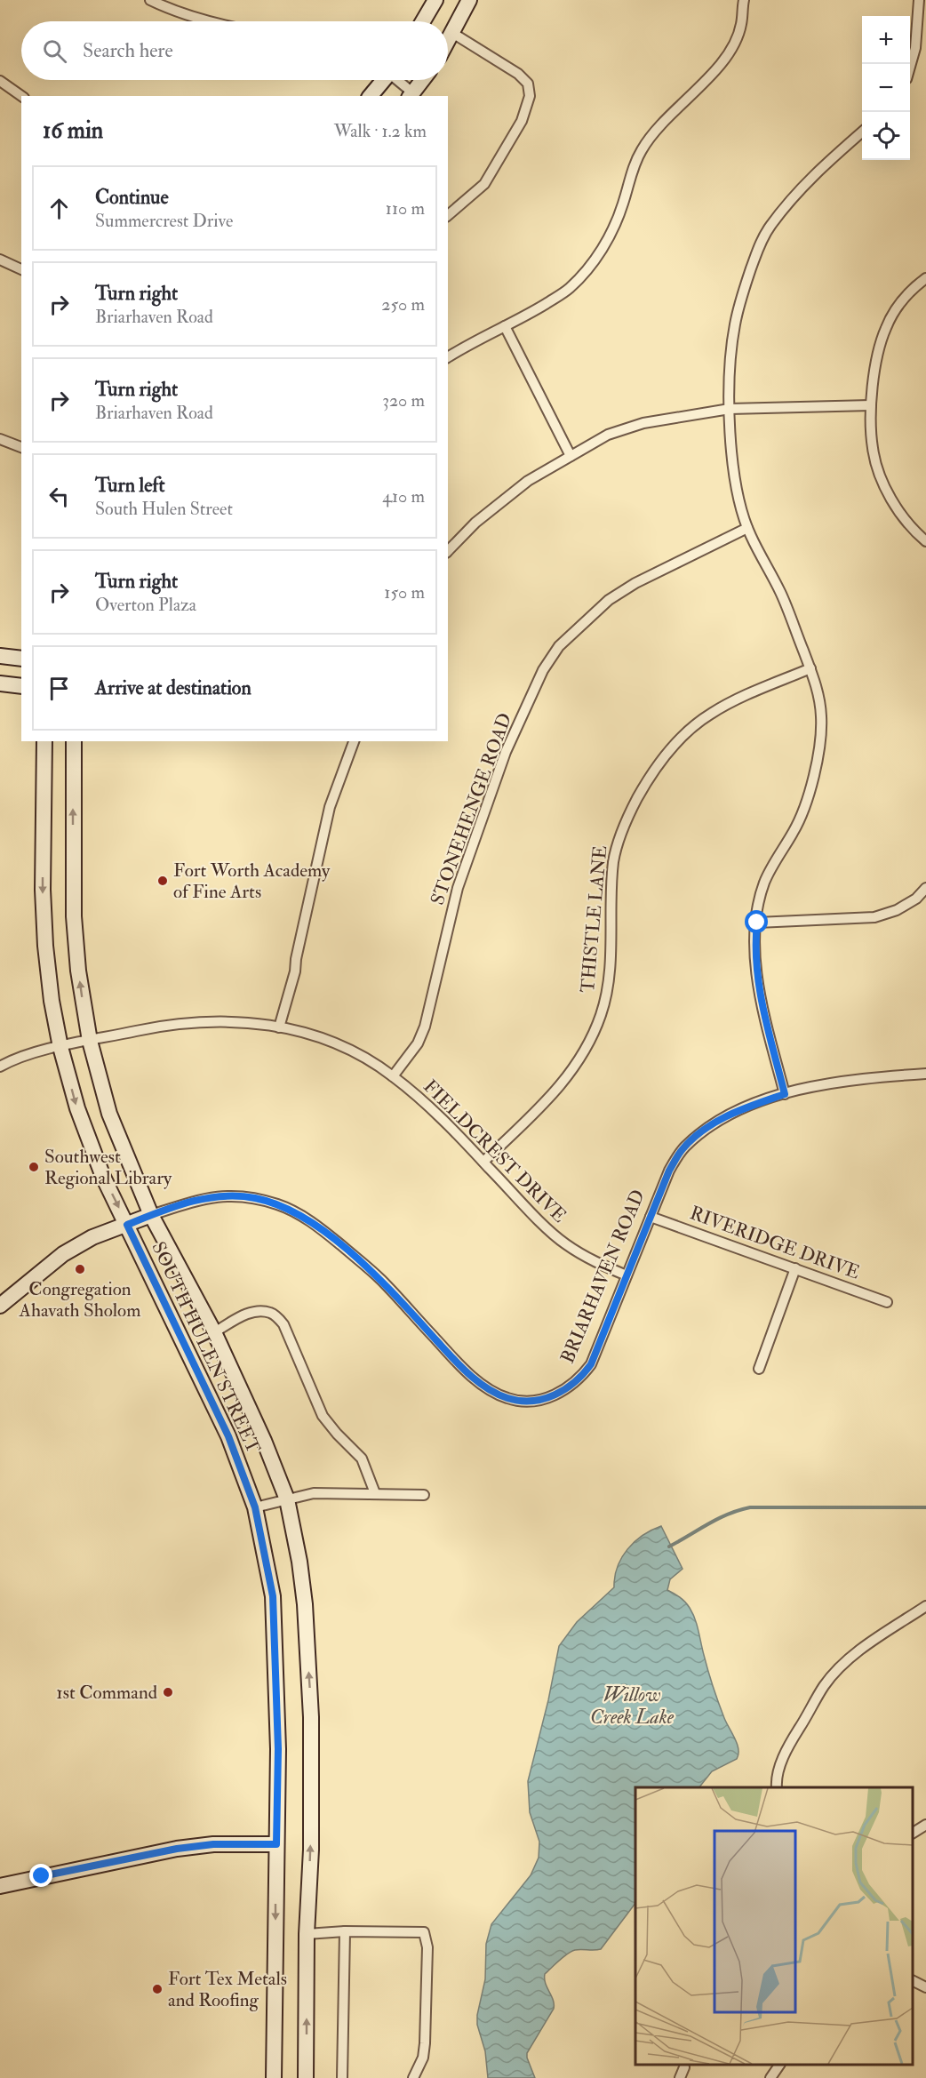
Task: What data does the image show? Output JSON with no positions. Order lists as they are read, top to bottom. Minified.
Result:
{"streets":{"main road":["BRIARHAVEN ROAD","SOUTH HULEN STREET"],"street":["STONEHENGE ROAD","THISTLE LANE","FIELDCREST DRIVE","RIVERIDGE DRIVE"]},"crossings":[["STONEHENGE ROAD","FIELDCREST DRIVE"],["THISTLE LANE","FIELDCREST DRIVE"],["FIELDCREST DRIVE","BRIARHAVEN ROAD"],["FIELDCREST DRIVE","SOUTH HULEN STREET"],["RIVERIDGE DRIVE","BRIARHAVEN ROAD"],["BRIARHAVEN ROAD","SOUTH HULEN STREET"]],"water":["Willow Creek Lake"],"places":["Fort Worth Academy of Fine Arts","Southwest Regional Library","Congregation Ahavath Sholom","1st Command","Fort Tex Metals and Roofing"],"page":{"map_buttons":["+","−"],"search":"Search here","heading":["16 min","Walk · 1.2 km"],"list":[["Continue","Summercrest Drive","110 m"],["Turn right","Briarhaven Road","250 m"],["Turn right","Briarhaven Road","320 m"],["Turn left","South Hulen Street","410 m"],["Turn right","Overton Plaza","150 m"],"Arrive at destination"]}}
